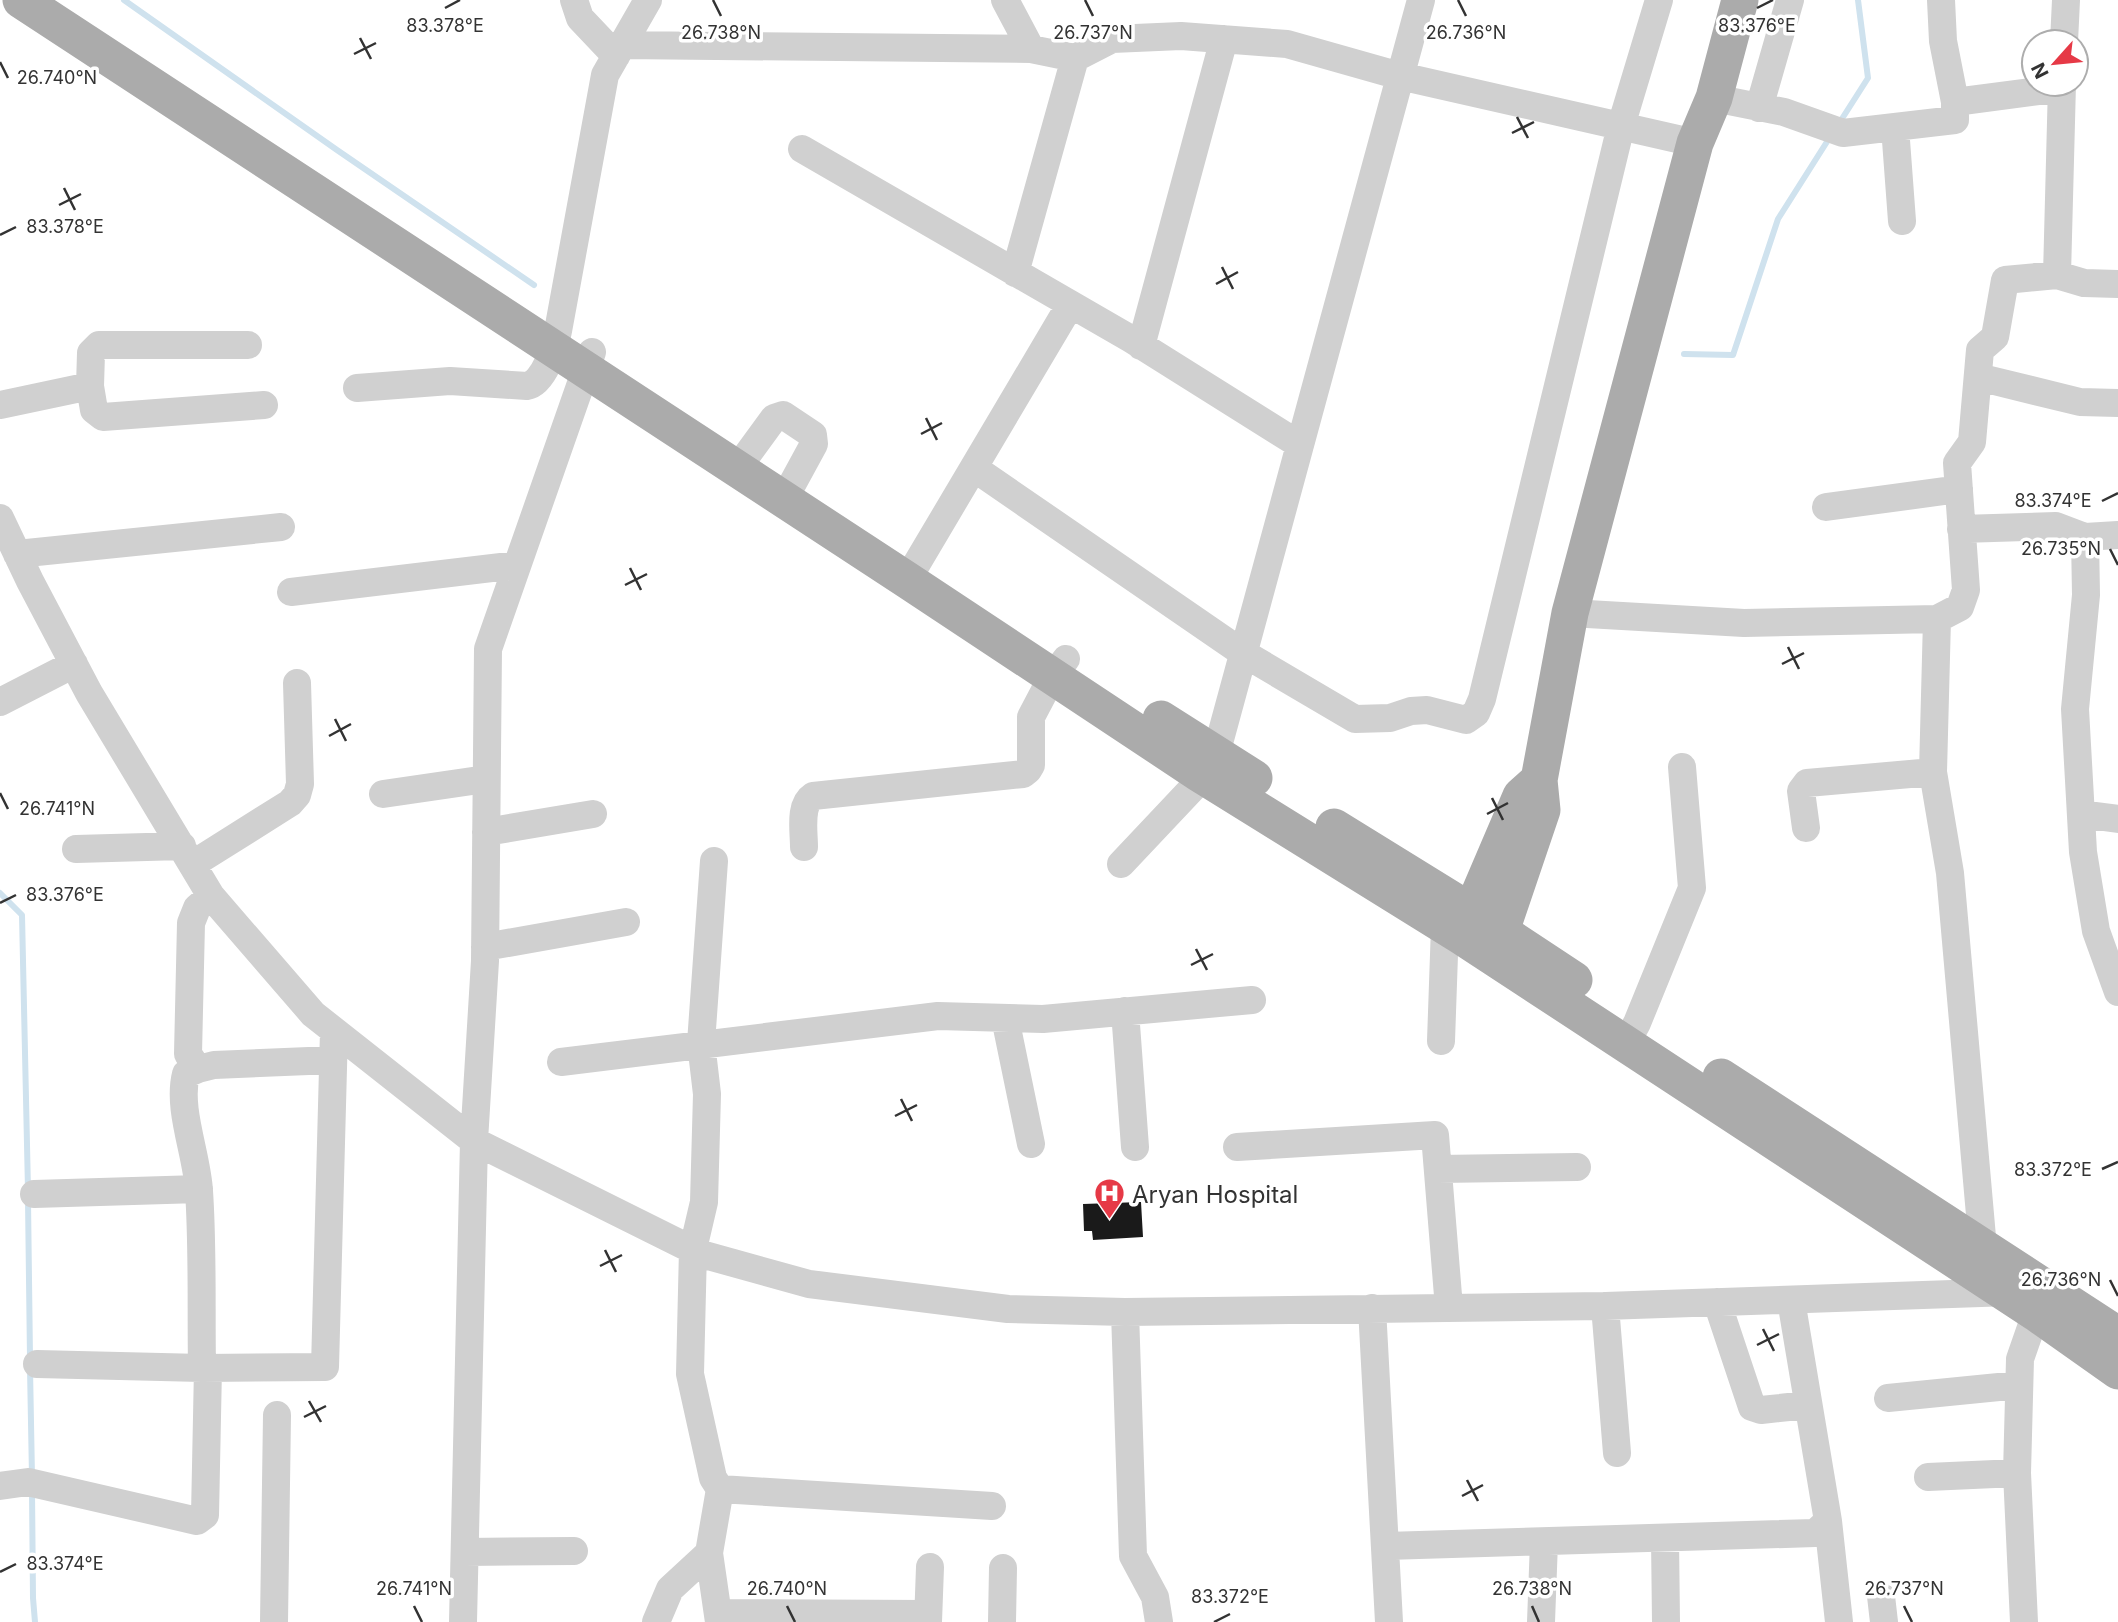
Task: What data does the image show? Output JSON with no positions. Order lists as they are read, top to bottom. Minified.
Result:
{"places":{"hospital":["Aryan Hospital"]},"north":"bottom left","coordinates":["83.378°E","83.376°E","26.738°N","26.737°N","26.736°N","26.740°N","83.374°E","26.735°N","26.741°N","83.372°E"]}
